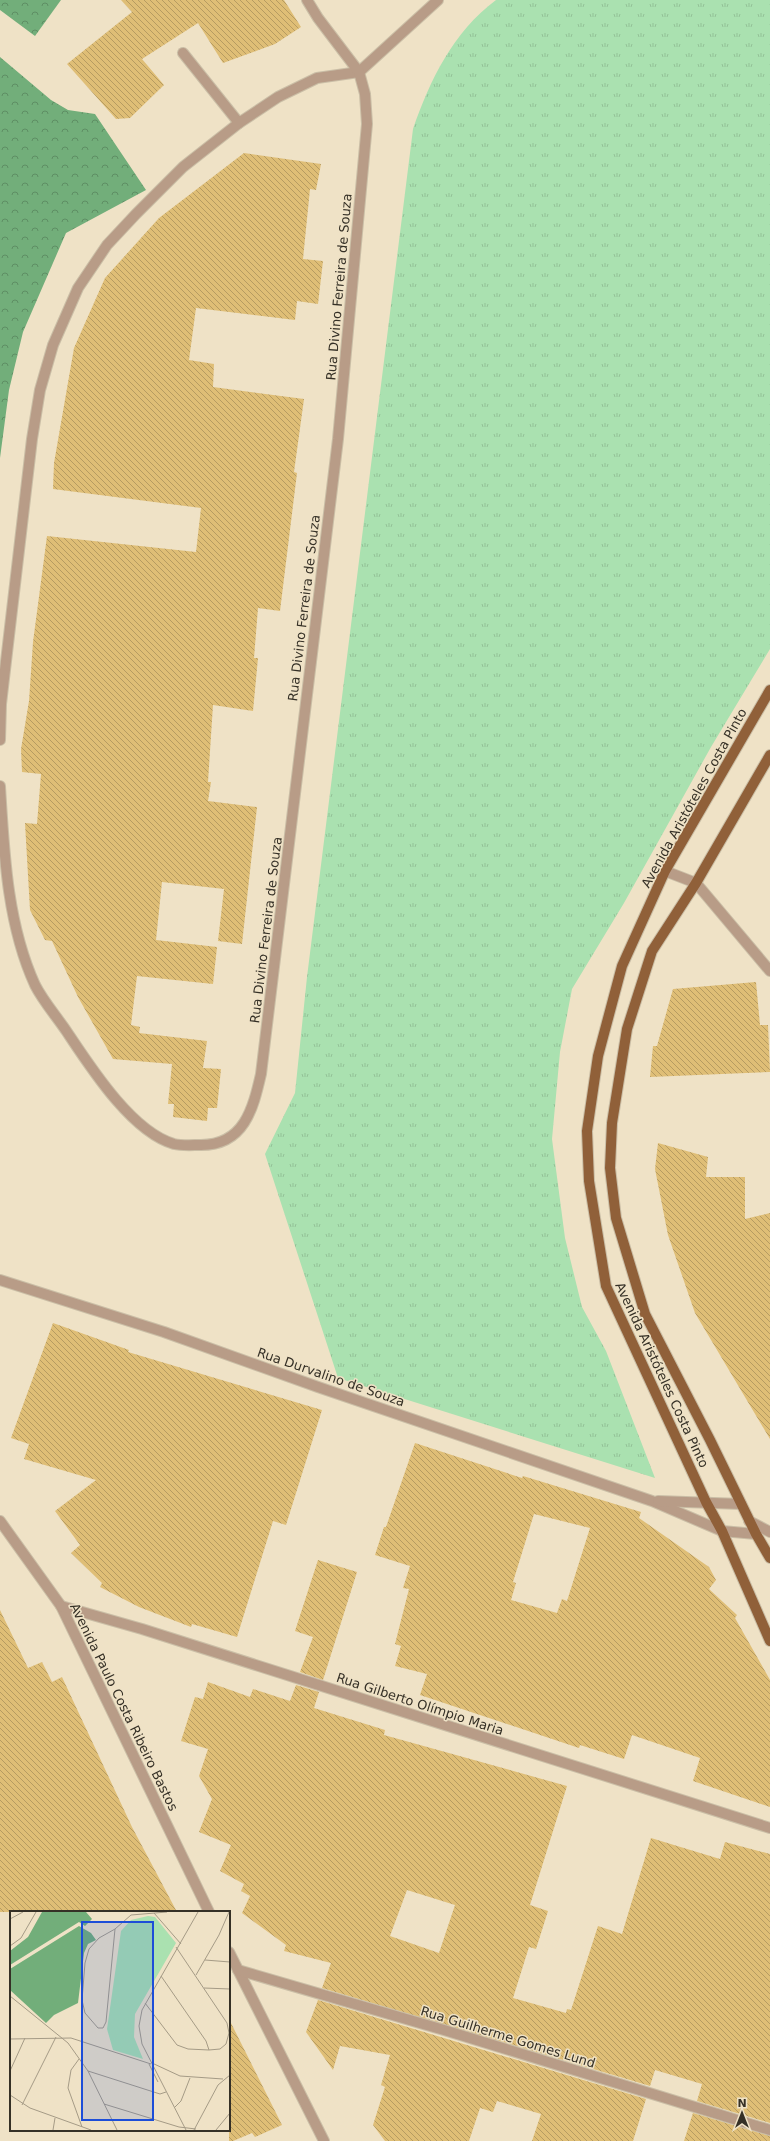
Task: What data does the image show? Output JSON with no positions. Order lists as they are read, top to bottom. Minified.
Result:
{"streets":{"main road":["Avenida Aristóteles Costa Pinto"],"street":["Rua Divino Ferreira de Souza","Rua Durvalino de Souza","Rua Gilberto Olímpio Maria","Avenida Paulo Costa Ribeiro Bastos","Rua Guilherme Gomes Lund"]},"crossings":[["Avenida Aristóteles Costa Pinto","Rua Durvalino de Souza"],["Rua Gilberto Olímpio Maria","Avenida Paulo Costa Ribeiro Bastos"]],"north":"top"}
